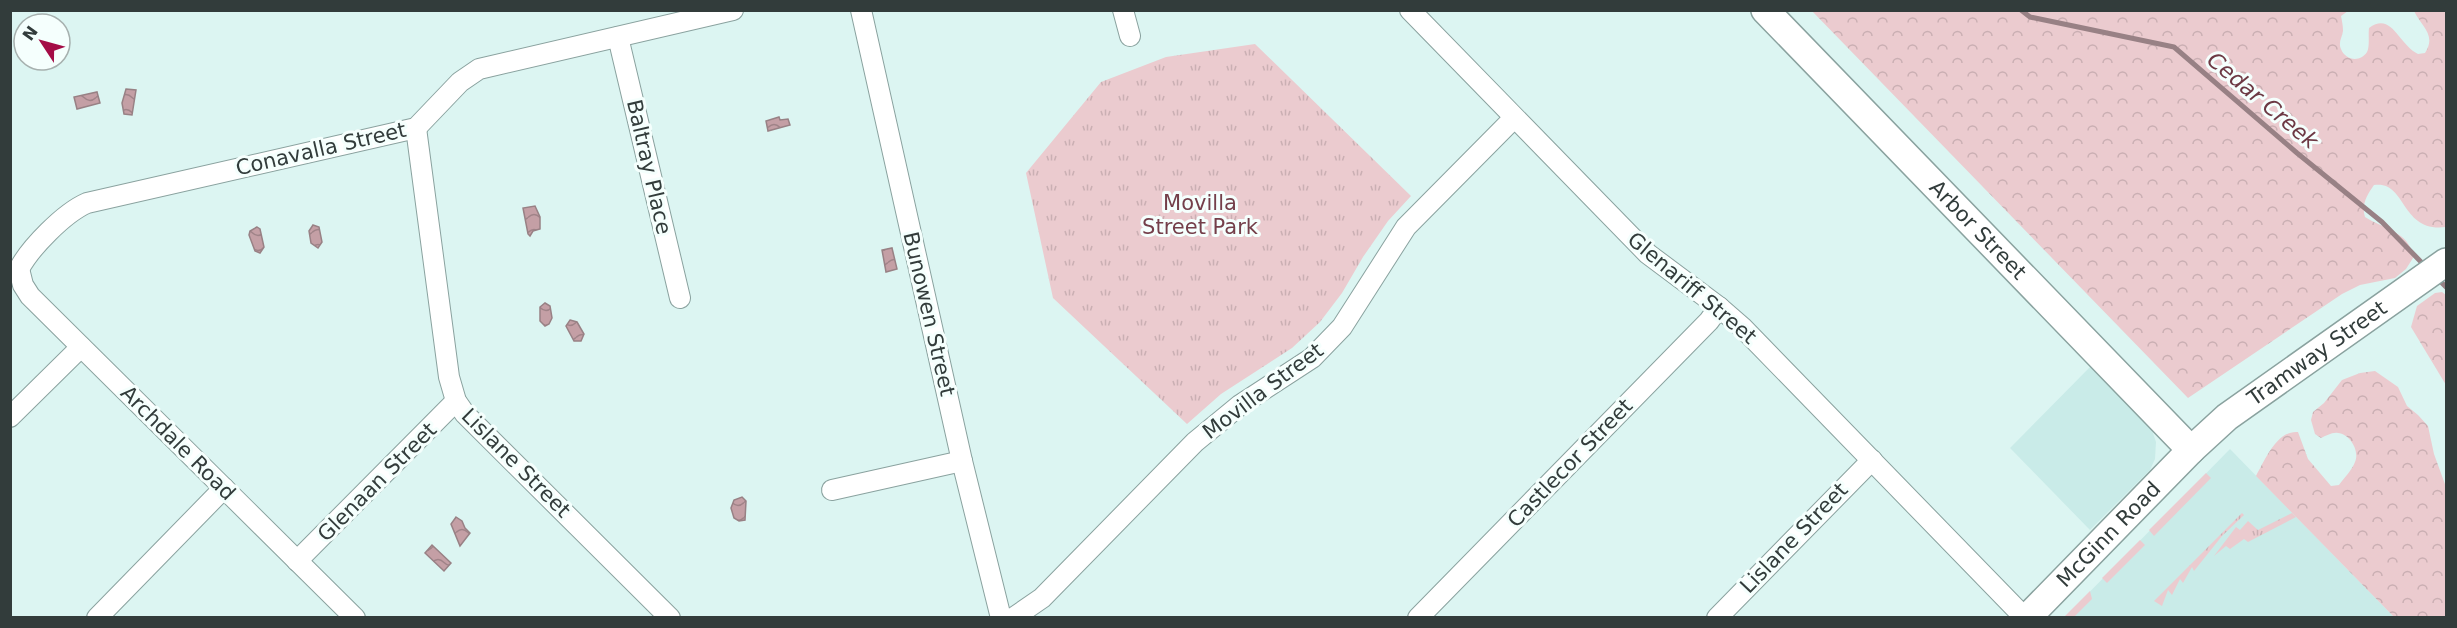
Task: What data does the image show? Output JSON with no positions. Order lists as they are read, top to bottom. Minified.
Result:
{"streets":{"street":["Conavalla Street","Baltray Place","Arbor Street","Glenariff Street","Bunowen Street","Tramway Street","Movilla Street","Archdale Road","Lislane Street","Castlecor Street","Glenaan Street","McGinn Road"]},"crossings":[["Conavalla Street","Baltray Place"],["Conavalla Street","Archdale Road"],["Conavalla Street","Lislane Street"],["Arbor Street","Tramway Street"],["Arbor Street","McGinn Road"],["Glenariff Street","Movilla Street"],["Glenariff Street","Lislane Street"],["Glenariff Street","Castlecor Street"],["Glenariff Street","McGinn Road"],["Tramway Street","McGinn Road"],["Archdale Road","Glenaan Street"],["Lislane Street","Glenaan Street"]],"water":["Cedar Creek"],"parks":["Movilla Street Park"],"north":"top left"}
